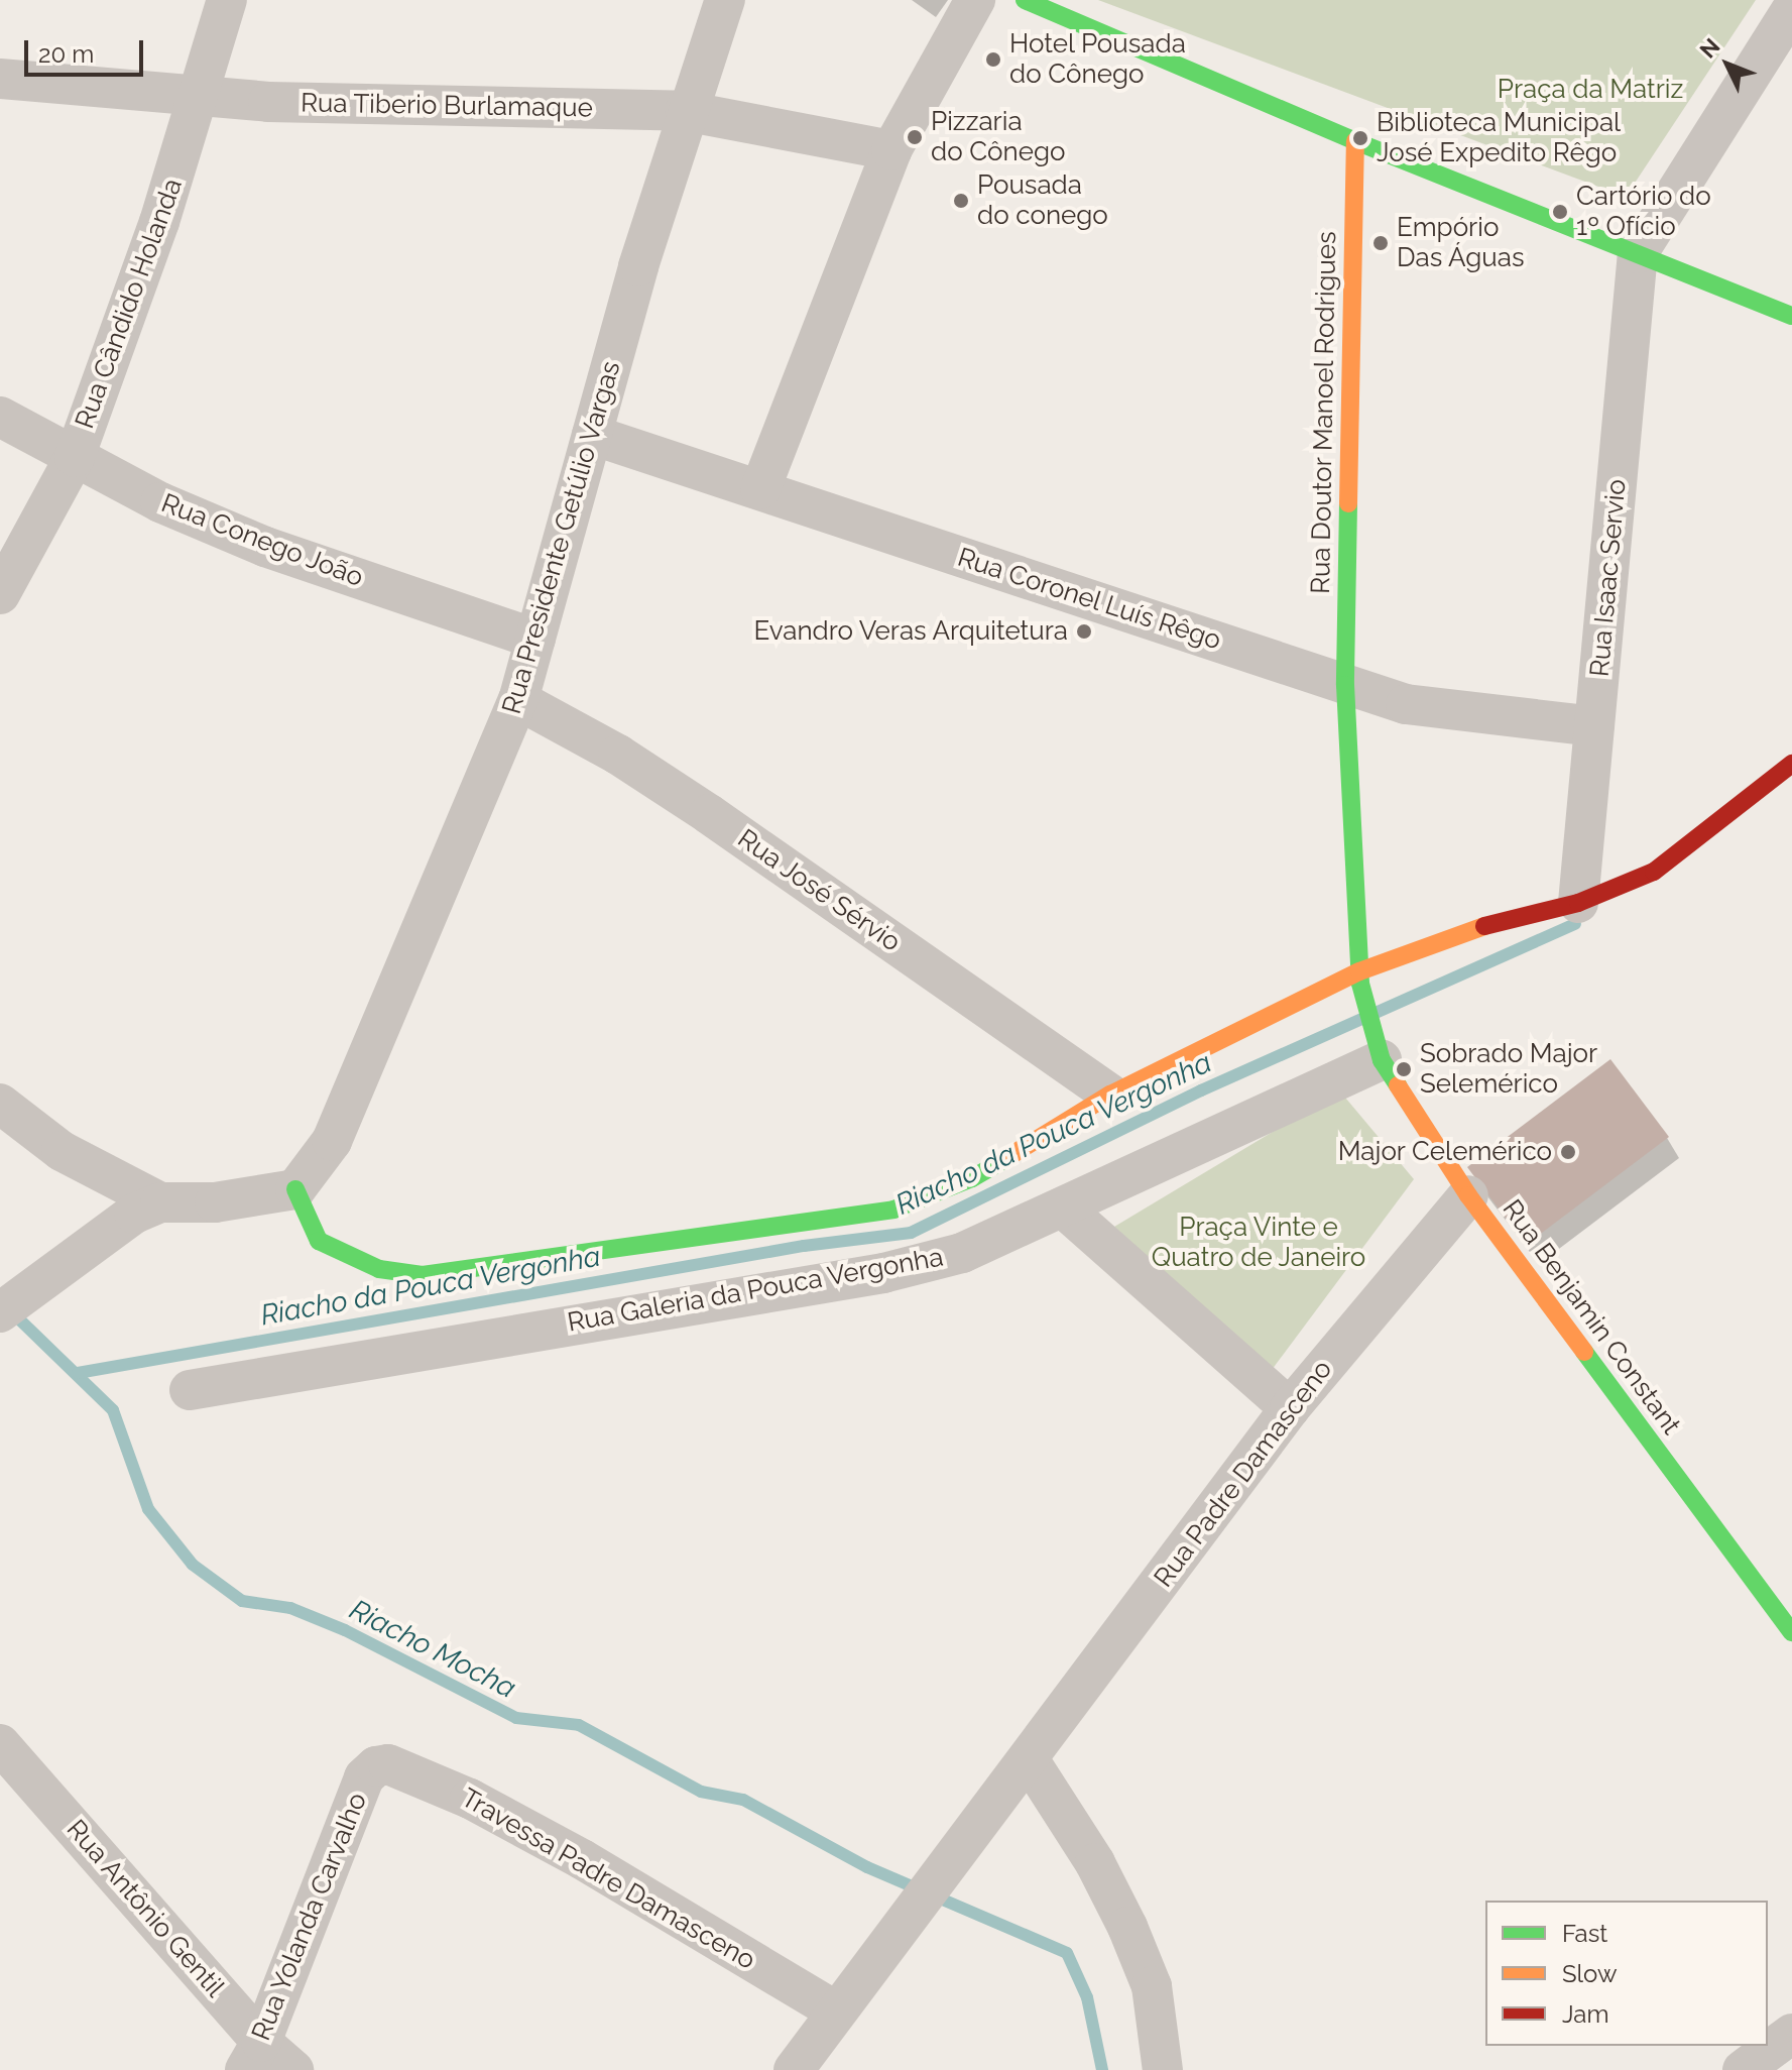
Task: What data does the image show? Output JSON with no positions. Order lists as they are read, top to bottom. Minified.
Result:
{"streets":{"street":["Rua Tiberio Burlamaque","Rua Cândido Holanda","Rua Doutor Manoel Rodrigues","Rua Presidente Getúlio Vargas","Rua Conego João","Rua Isaac Servio","Rua Coronel Luís Rêgo","Rua José Sérvio","Rua Galeria da Pouca Vergonha","Rua Benjamin Constant","Rua Padre Damasceno","Travessa Padre Damasceno","Rua Antônio Gentil","Rua Yolanda Carvalho"]},"crossings":[["Rua Tiberio Burlamaque","Rua Cândido Holanda"],["Rua Tiberio Burlamaque","Rua Presidente Getúlio Vargas"],["Rua Cândido Holanda","Rua Conego João"],["Rua Doutor Manoel Rodrigues","Rua Coronel Luís Rêgo"],["Rua Doutor Manoel Rodrigues","Rua Benjamin Constant"],["Rua Presidente Getúlio Vargas","Rua Conego João"],["Rua Presidente Getúlio Vargas","Rua Coronel Luís Rêgo"],["Rua Presidente Getúlio Vargas","Rua José Sérvio"],["Rua Isaac Servio","Rua Coronel Luís Rêgo"],["Rua Coronel Luís Rêgo","Rua Benjamin Constant"],["Rua Galeria da Pouca Vergonha","Rua Benjamin Constant"],["Rua Benjamin Constant","Rua Padre Damasceno"],["Rua Padre Damasceno","Travessa Padre Damasceno"],["Travessa Padre Damasceno","Rua Yolanda Carvalho"],["Rua Antônio Gentil","Rua Yolanda Carvalho"]],"water":["Riacho da Pouca Vergonha","Riacho Mocha"],"parks":["Praça da Matriz","Praça Vinte e Quatro de Janeiro"],"places":["Hotel Pousada do Cônego","Pizzaria do Cônego","Biblioteca Municipal José Expedito Rêgo","Pousada do conego","Cartório do 1º Ofício","Empório Das Águas","Evandro Veras Arquitetura","Sobrado Major Selemérico","Major Celemérico"],"legend":["Fast","Slow","Jam"],"scale_bar":"20 m","north":"top left"}
